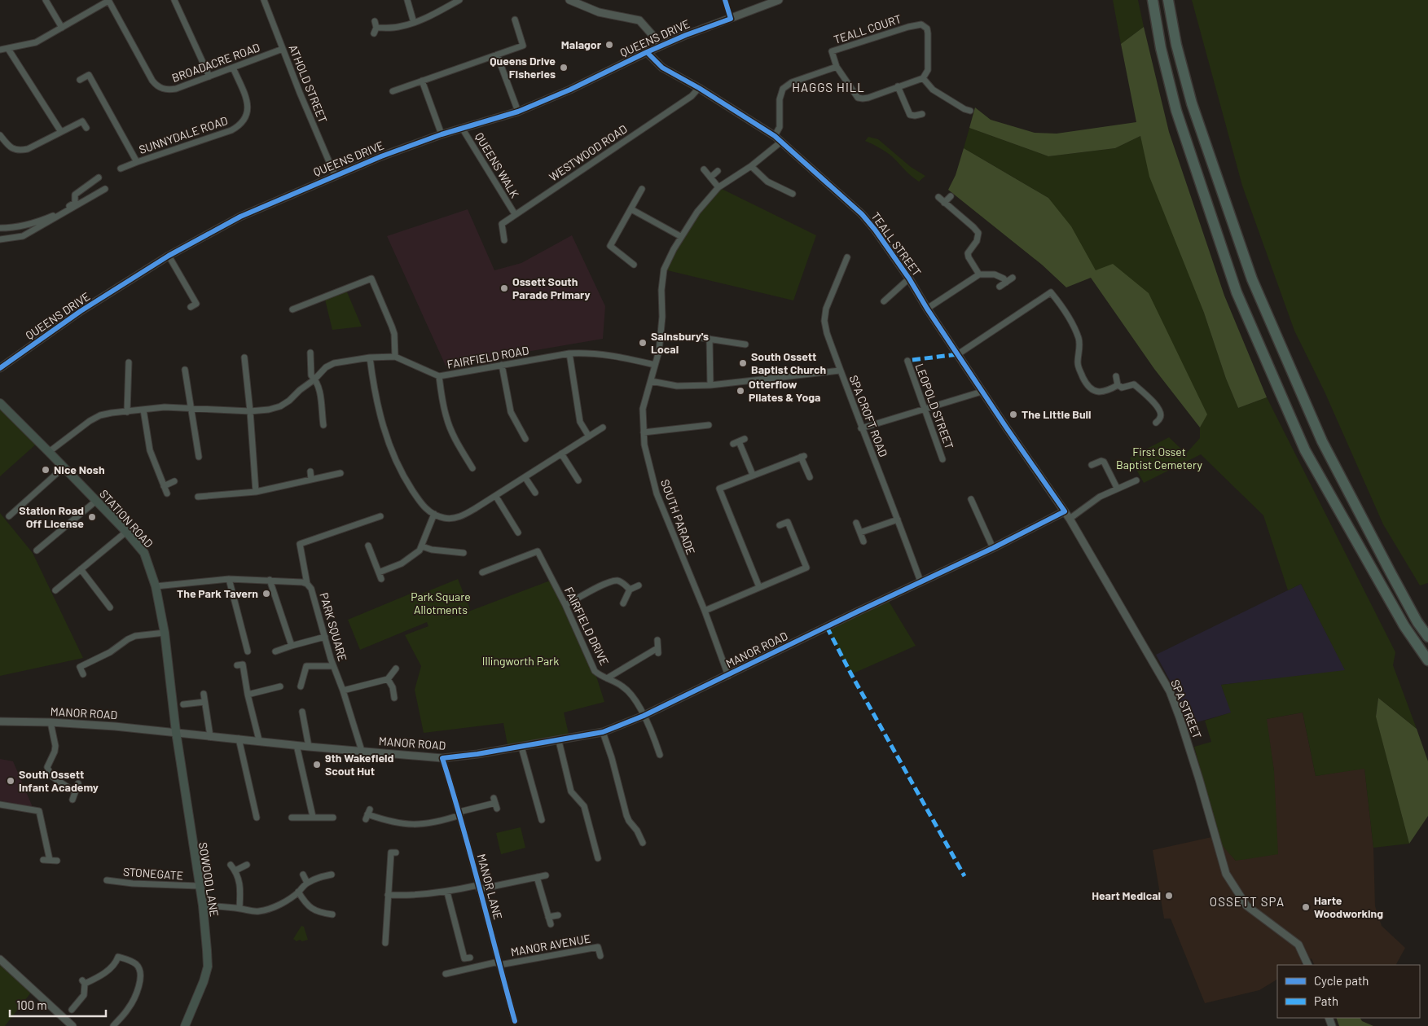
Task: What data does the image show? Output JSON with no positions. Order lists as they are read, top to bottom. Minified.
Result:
{"streets":{"main road":["STATION ROAD","SOWOOD LANE"],"street":["TEALL COURT","QUEENS DRIVE","BROADACRE ROAD","ATHOLD STREET","SUNNYDALE ROAD","WESTWOOD ROAD","QUEENS WALK","TEALL STREET","FAIRFIELD ROAD","LEOPOLD STREET","SPA CROFT ROAD","SOUTH PARADE","FAIRFIELD DRIVE","PARK SQUARE","MANOR ROAD","SPA STREET","STONEGATE","MANOR LANE","MANOR AVENUE"]},"crossings":[["QUEENS DRIVE","ATHOLD STREET"],["QUEENS DRIVE","QUEENS WALK"],["QUEENS DRIVE","TEALL STREET"],["BROADACRE ROAD","ATHOLD STREET"],["BROADACRE ROAD","SUNNYDALE ROAD"],["WESTWOOD ROAD","QUEENS WALK"],["WESTWOOD ROAD","TEALL STREET"],["TEALL STREET","SOUTH PARADE"],["TEALL STREET","MANOR ROAD"],["TEALL STREET","SPA STREET"],["FAIRFIELD ROAD","SOUTH PARADE"],["FAIRFIELD ROAD","STATION ROAD"],["SPA CROFT ROAD","MANOR ROAD"],["SOUTH PARADE","MANOR ROAD"],["STATION ROAD","PARK SQUARE"],["STATION ROAD","MANOR ROAD"],["STATION ROAD","SOWOOD LANE"],["FAIRFIELD DRIVE","MANOR ROAD"],["PARK SQUARE","MANOR ROAD"],["MANOR ROAD","SPA STREET"],["MANOR ROAD","SOWOOD LANE"],["MANOR ROAD","MANOR LANE"],["STONEGATE","SOWOOD LANE"],["MANOR LANE","MANOR AVENUE"]],"districts":["HAGGS HILL","OSSETT SPA"],"parks":["First Osset Baptist Cemetery","Park Square Allotments","Illingworth Park"],"places":["Malagor","Queens Drive Fisheries","Ossett South Parade Primary","Sainsbury's Local","South Ossett Baptist Church","Otterflow Pilates & Yoga","The Little Bull","Nice Nosh","Station Road Off License","The Park Tavern","9th Wakefield Scout Hut","South Ossett Infant Academy","Heart Medical","Harte Woodworking"],"legend":["Cycle path","Path"],"scale_bar":"100 m"}
